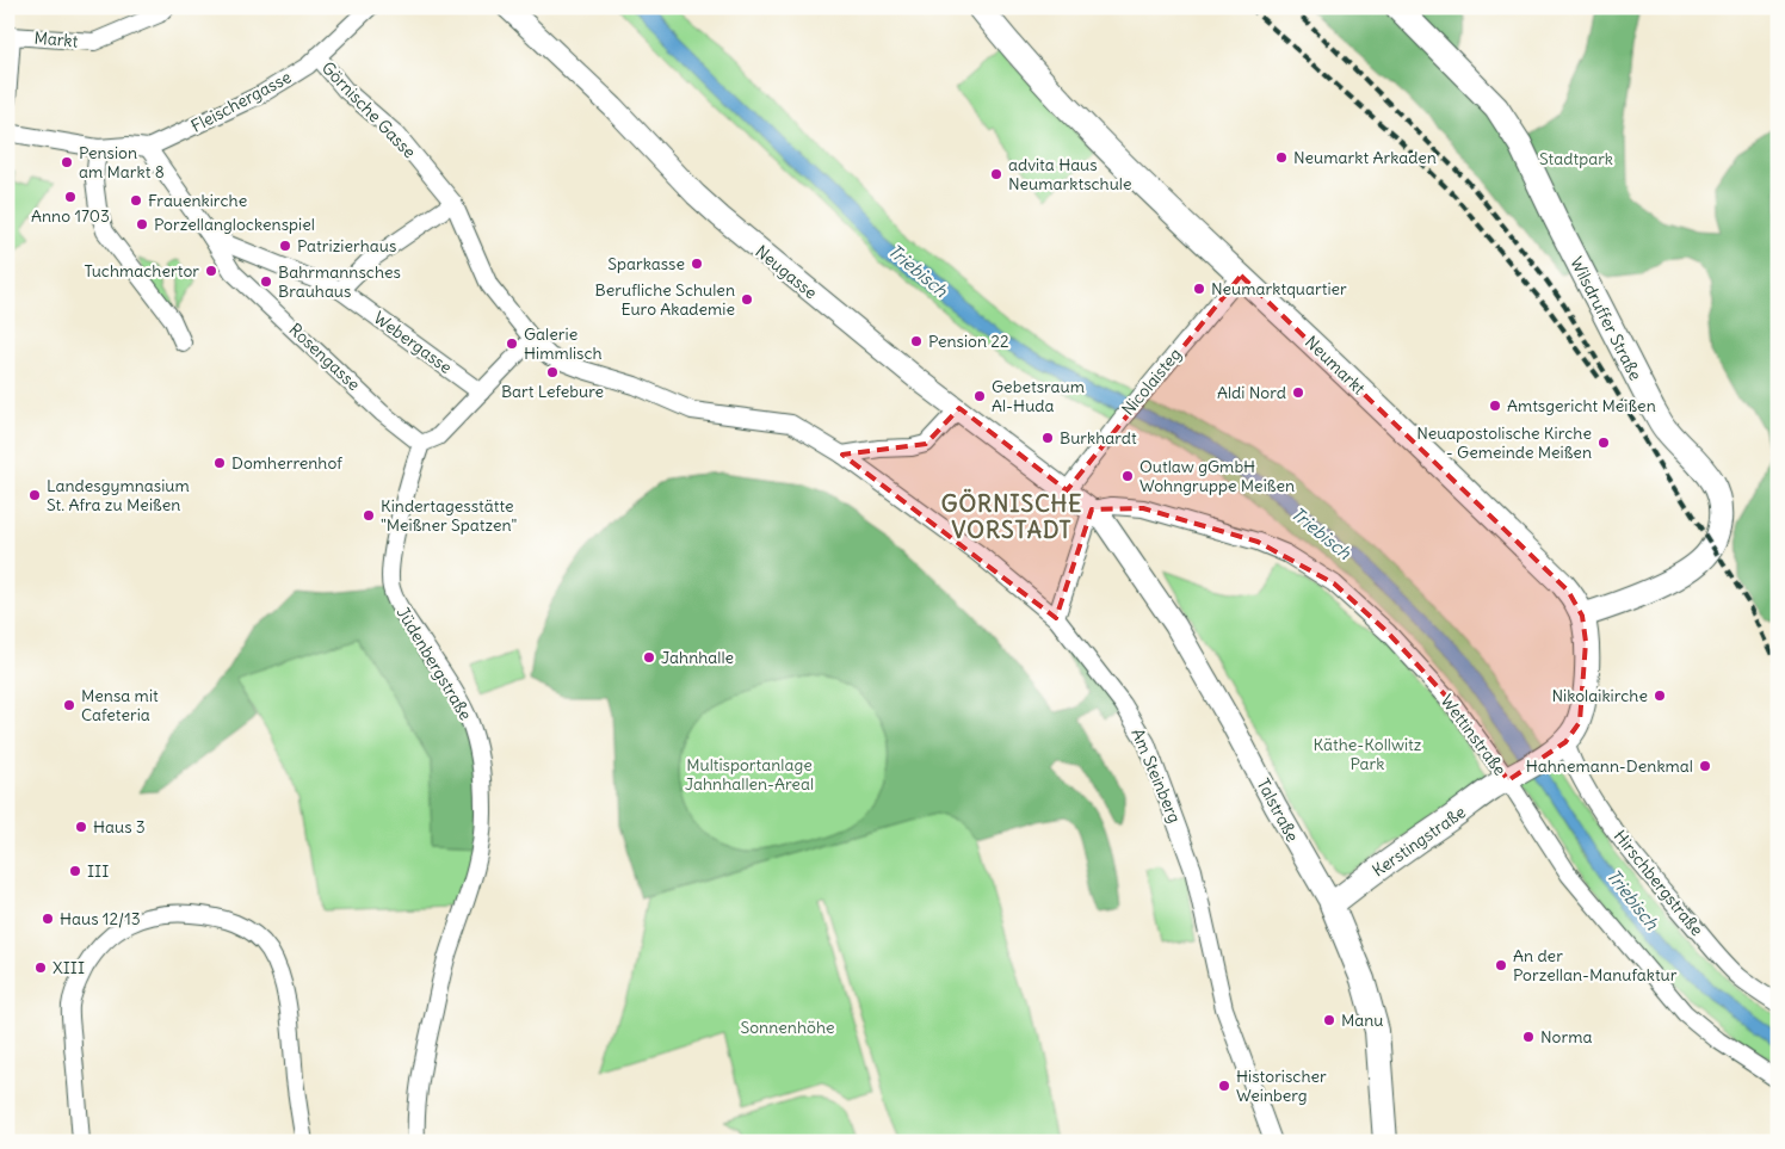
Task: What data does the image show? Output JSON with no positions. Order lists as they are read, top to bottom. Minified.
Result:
{"streets":{"main road":["Wilsdruffer Straße","Neumarkt","Talstraße","Kerstingstraße"],"street":["Markt","Fleischergasse","Görnische Gasse","Neugasse","Webergasse","Rosengasse","Nicolaisteg","Jüdenbergstraße","Wettinstraße","Am Steinberg","Hirschbergstraße"]},"crossings":[["Fleischergasse","Görnische Gasse"],["Fleischergasse","Rosengasse"],["Görnische Gasse","Am Steinberg"],["Neugasse","Nicolaisteg"],["Neugasse","Wettinstraße"],["Neugasse","Talstraße"],["Wilsdruffer Straße","Neumarkt"],["Webergasse","Rosengasse"],["Rosengasse","Jüdenbergstraße"],["Neumarkt","Nicolaisteg"],["Neumarkt","Kerstingstraße"],["Neumarkt","Hirschbergstraße"],["Wettinstraße","Talstraße"],["Wettinstraße","Kerstingstraße"],["Talstraße","Kerstingstraße"],["Kerstingstraße","Hirschbergstraße"]],"districts":["GÖRNISCHE VORSTADT"],"water":["Triebisch"],"parks":["Stadtpark","Käthe-Kollwitz Park","Multisportanlage Jahnhallen-Areal","Sonnenhöhe"],"places":["Neumarkt Arkaden","Pension am Markt 8","advita Haus Neumarktschule","Anno 1703","Frauenkirche","Porzellanglockenspiel","Patrizierhaus","Sparkasse","Tuchmachertor","Bahrmannsches Brauhaus","Neumarktquartier","Berufliche Schulen Euro Akademie","Pension 22","Galerie Himmlisch","Bart Lefebure","Aldi Nord","Gebetsraum Al-Huda","Amtsgericht Meißen","Burkhardt","Neuapostolische Kirche - Gemeinde Meißen","Domherrenhof","Outlaw gGmbH Wohngruppe Meißen","Landesgymnasium St. Afra zu Meißen","Kindertagesstätte \"Meißner Spatzen\"","Jahnhalle","Nikolaikirche","Mensa mit Cafeteria","Hahnemann-Denkmal","Haus 3","III","Haus 12/13","An der Porzellan-Manufaktur","XIII","Manu","Norma","Historischer Weinberg"]}
